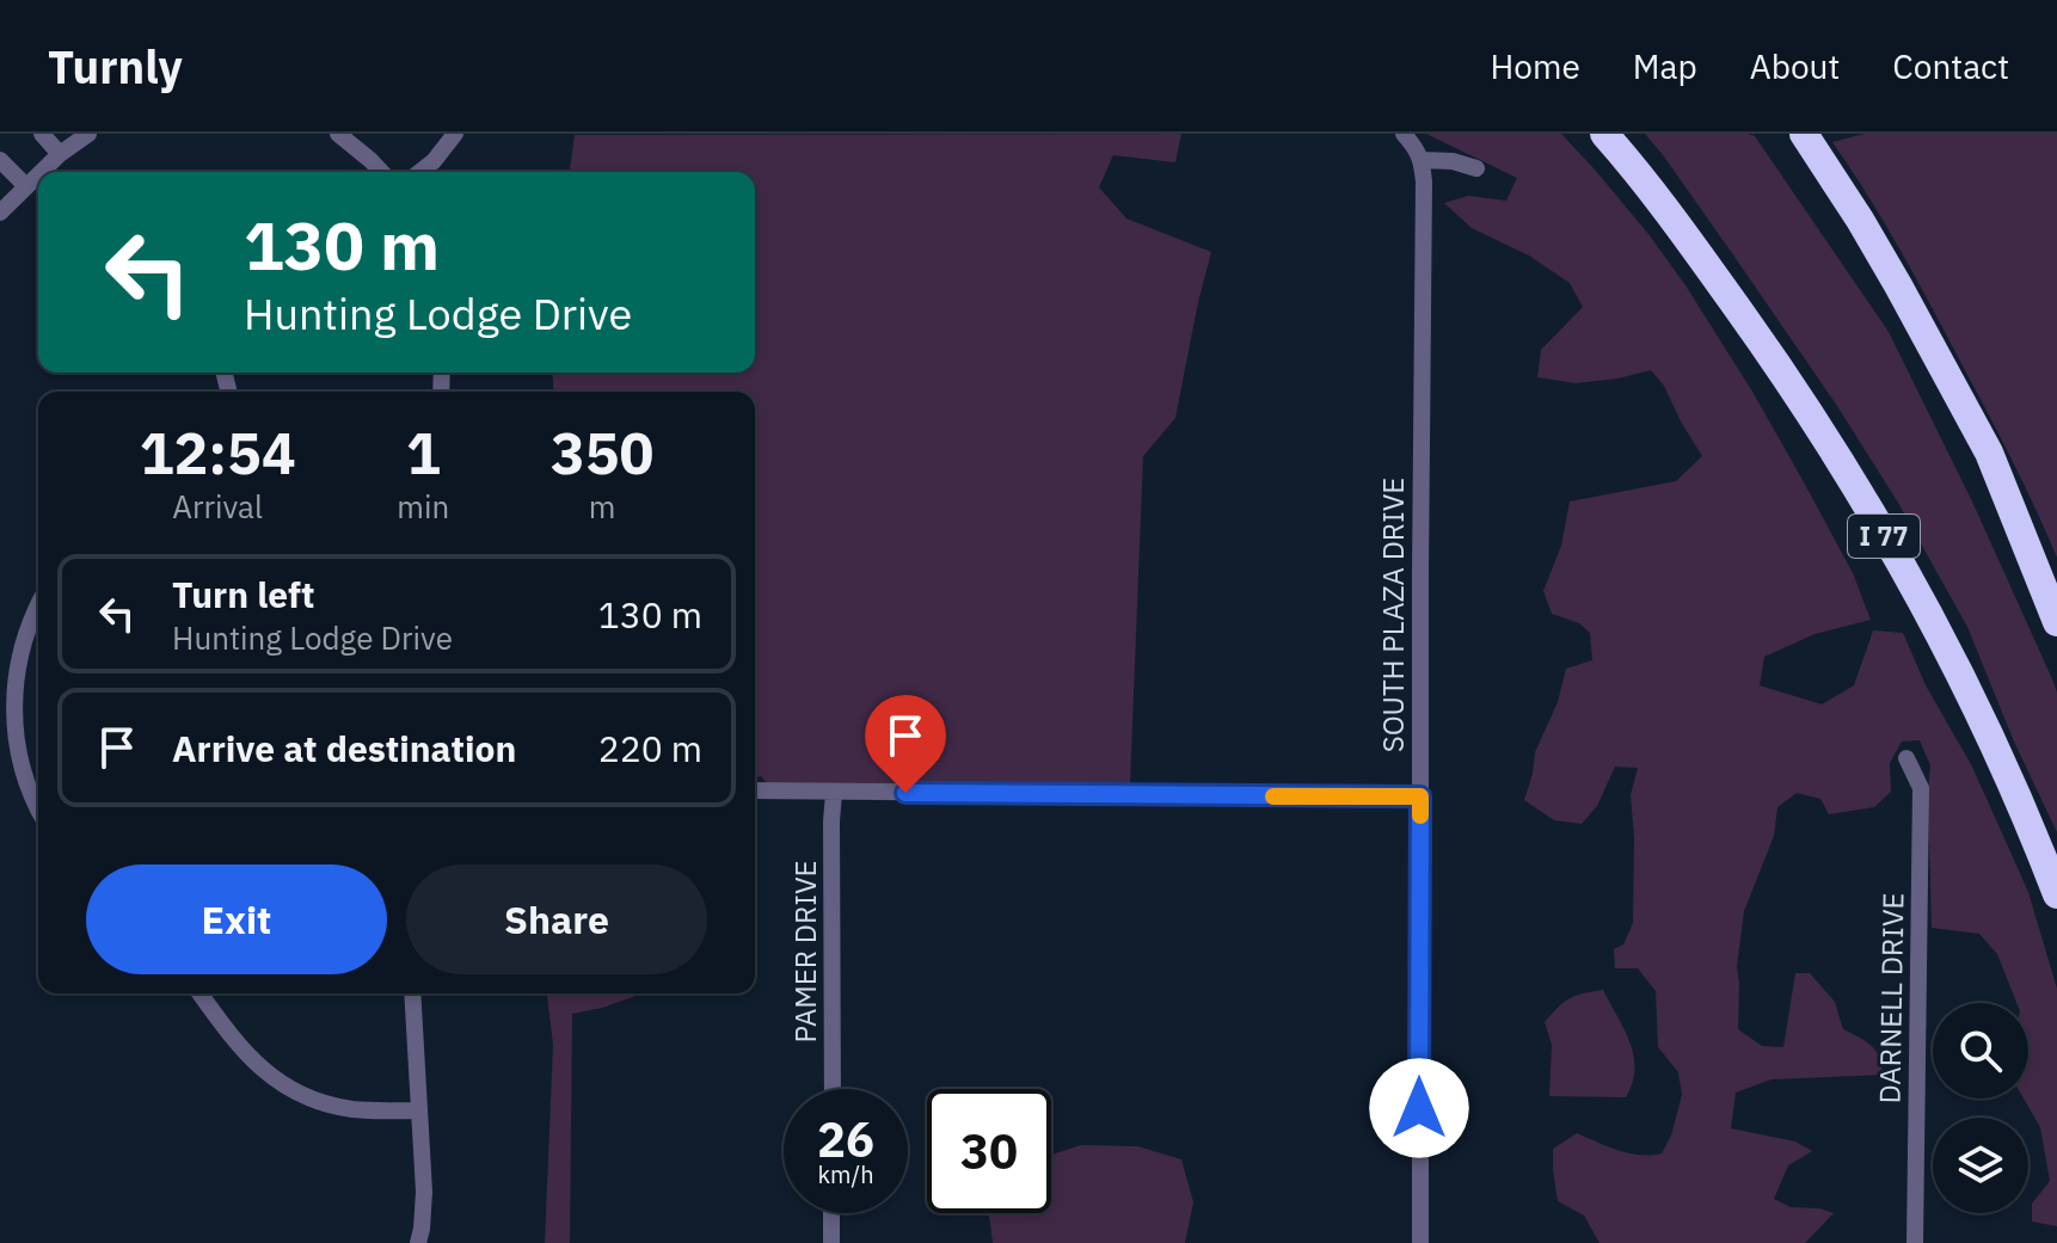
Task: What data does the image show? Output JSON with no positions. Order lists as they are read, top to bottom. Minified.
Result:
{"streets":{"highway":["I 77"],"street":["SOUTH PLAZA DRIVE","PAMER DRIVE","DARNELL DRIVE"]},"page":{"header":"Turnly","nav":["Home","Map","About","Contact"],"turn":["130 m","Hunting Lodge Drive"],"eta":["12:54","Arrival","1","min","350","m"],"list":[{"name":"Turn left","note":"Hunting Lodge Drive","value":"130 m"},{"name":"Arrive at destination","value":"220 m"}],"buttons":["Exit","Share"],"speed":"26 km/h","limit":"30"}}
